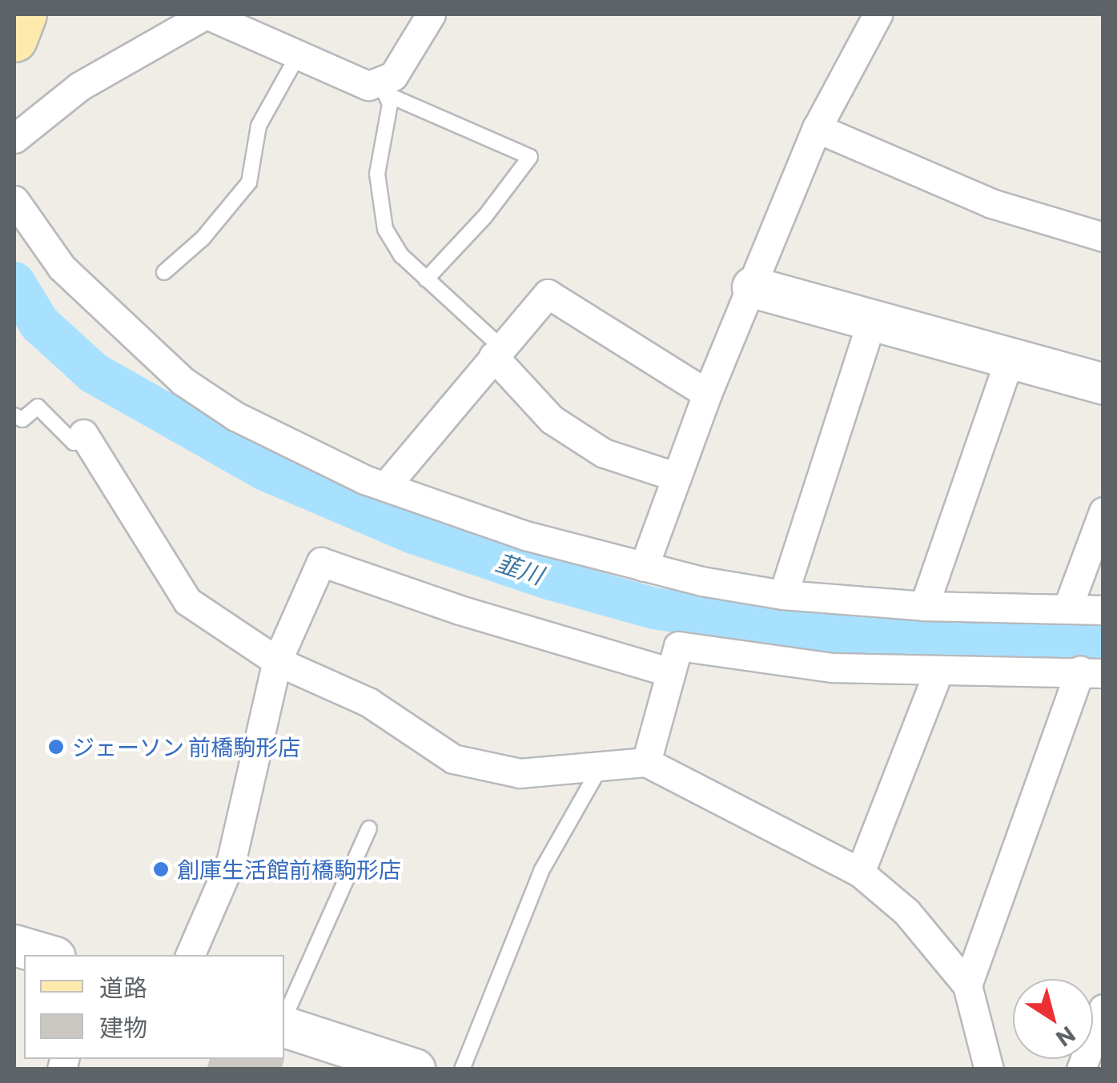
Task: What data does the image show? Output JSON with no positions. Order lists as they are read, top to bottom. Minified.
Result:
{"water":["韮川"],"places":["ジェーソン 前橋駒形店","創庫生活館前橋駒形店"],"legend":["道路","建物"],"north":"bottom right"}
